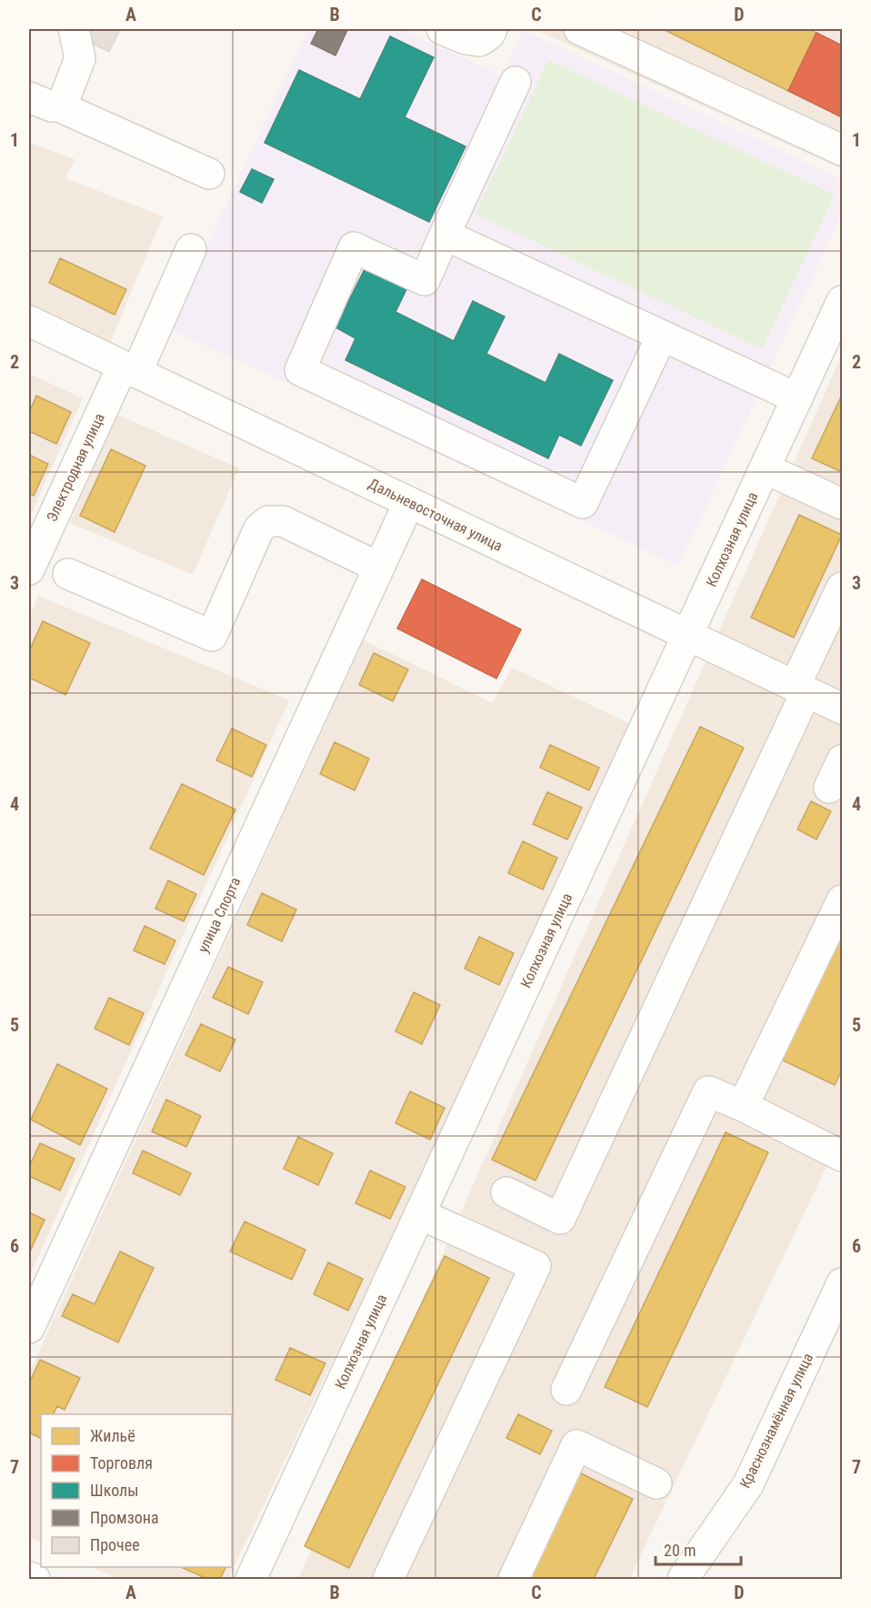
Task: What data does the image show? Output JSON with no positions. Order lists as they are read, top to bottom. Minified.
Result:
{"streets":{"street":["Электродная улица","Дальневосточная улица","Колхозная улица","улица Спорта","Краснознамённая улица"]},"crossings":[["Электродная улица","Дальневосточная улица"],["Дальневосточная улица","Колхозная улица"],["Дальневосточная улица","улица Спорта"]],"legend":["Жильё","Торговля","Школы","Промзона","Прочее"],"scale_bar":"20 m","grid":{"columns":["A","B","C","D"],"rows":["1","2","3","4","5","6","7"]}}
